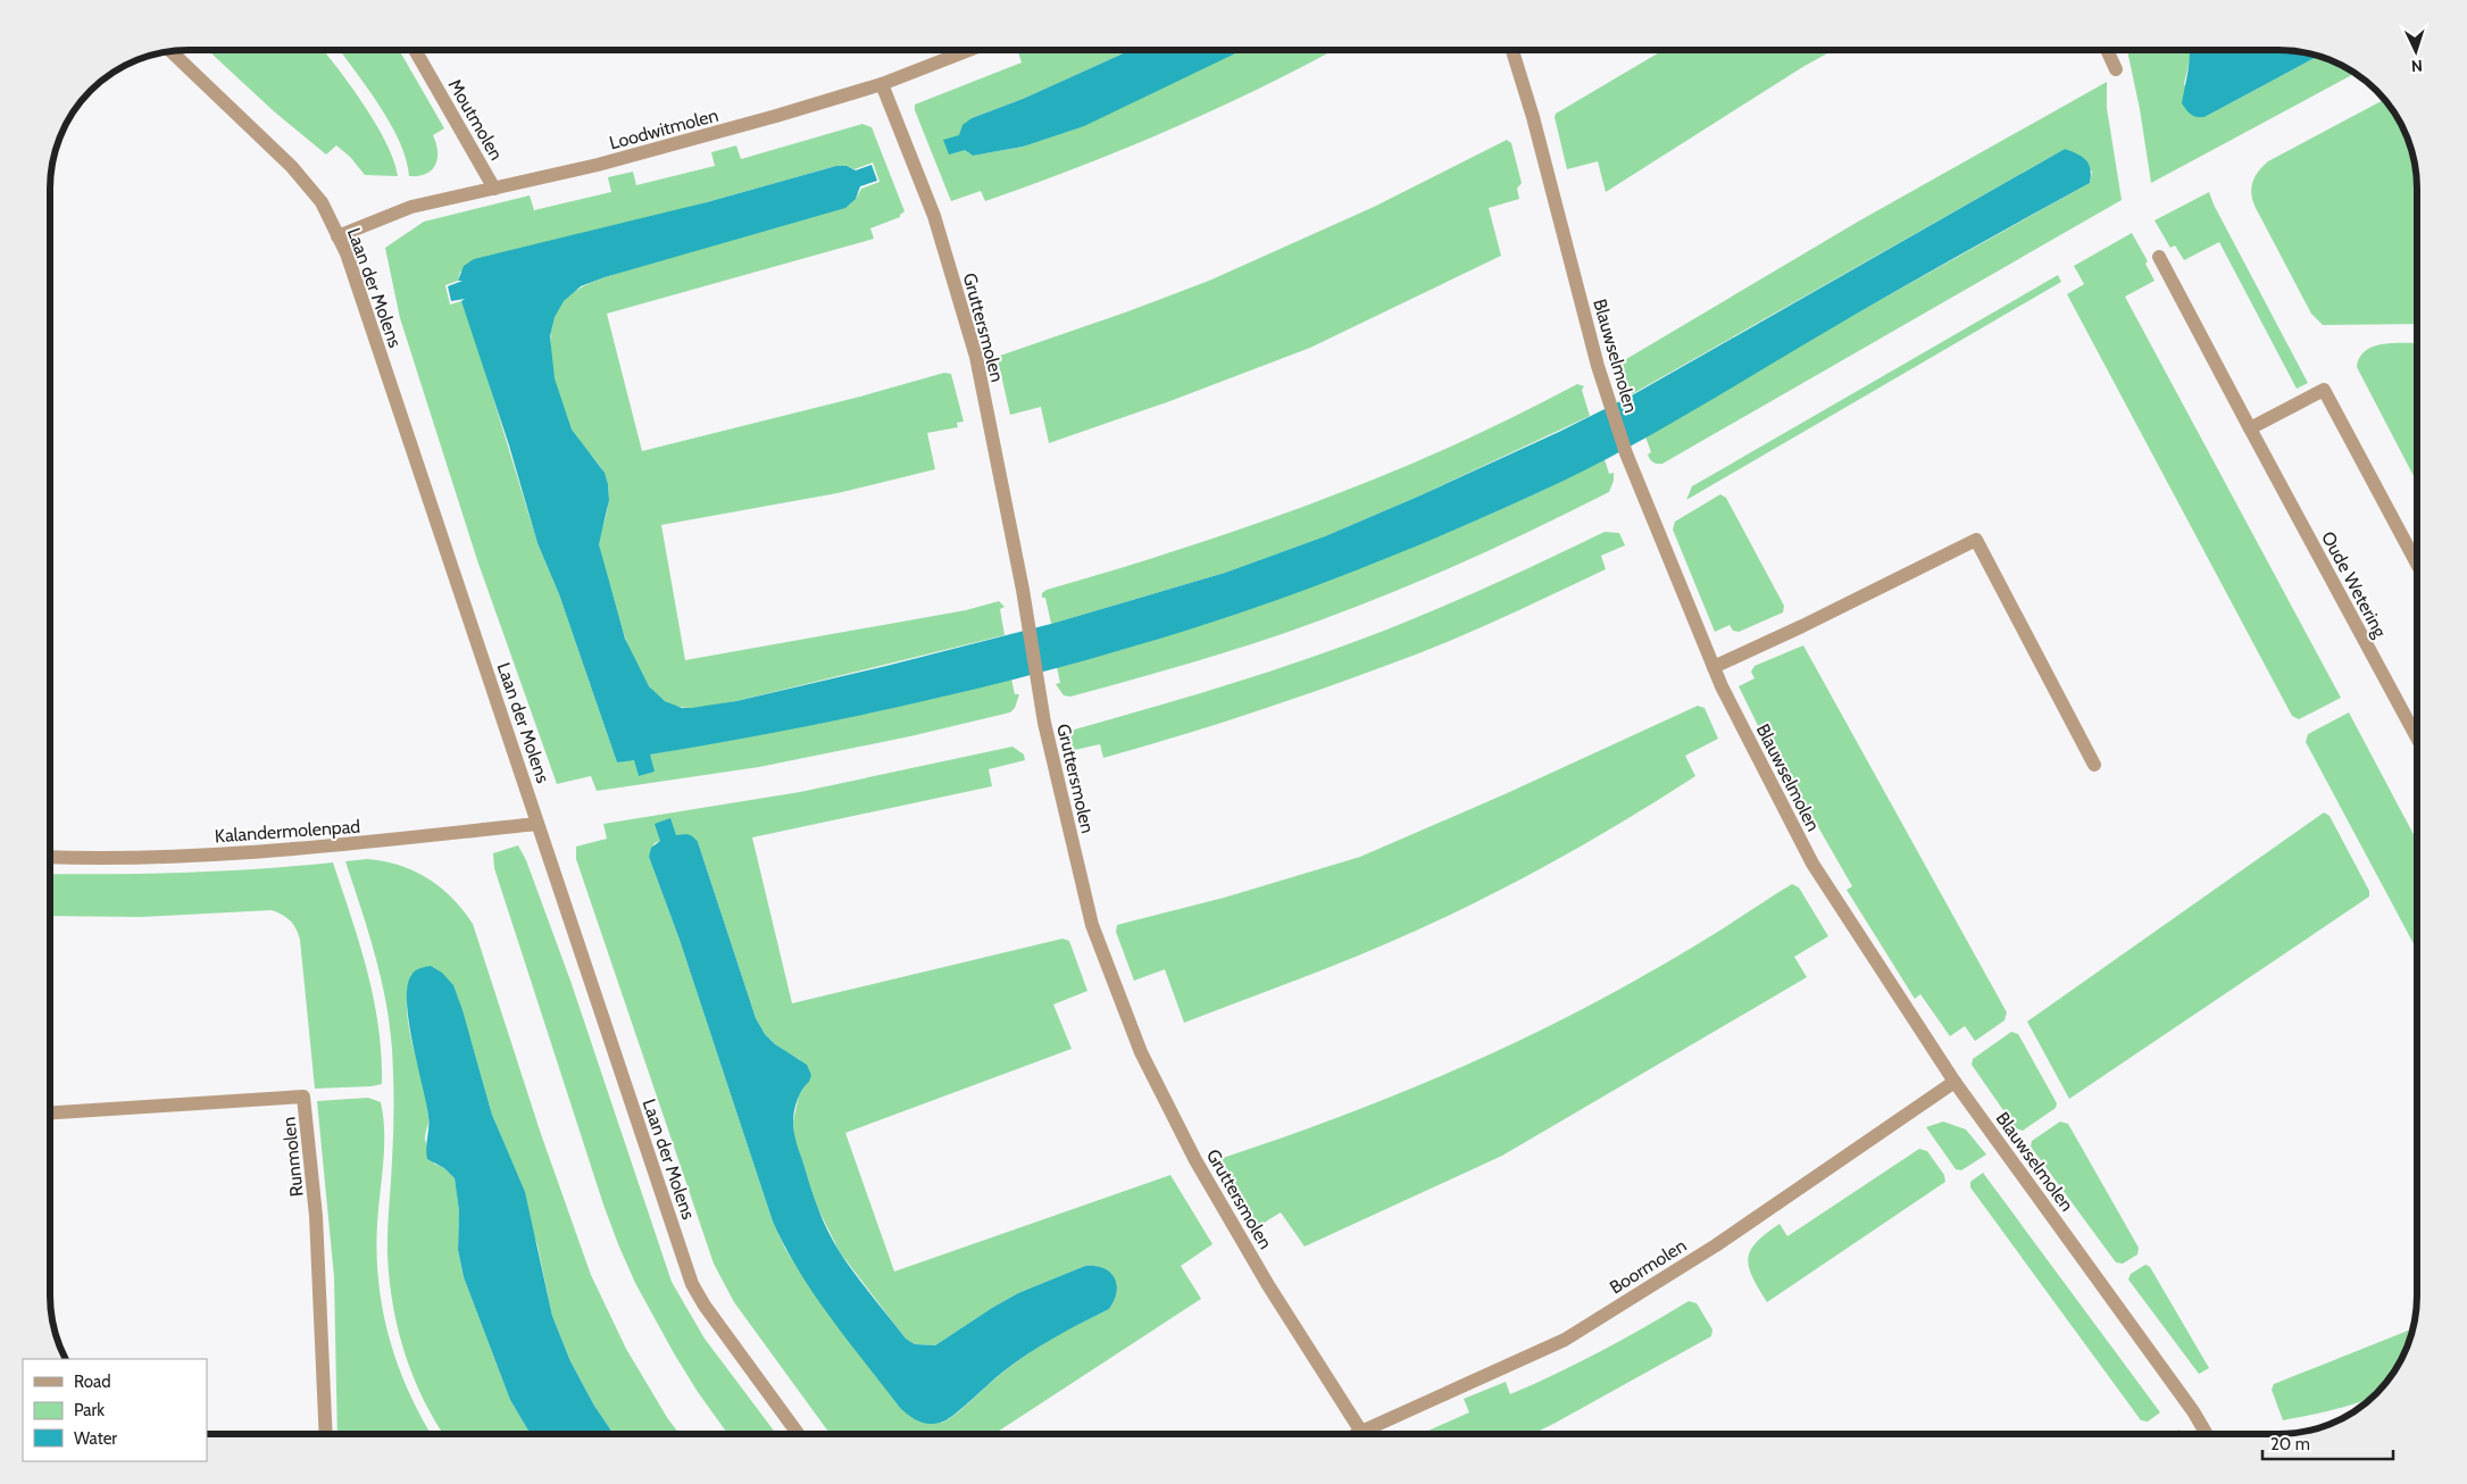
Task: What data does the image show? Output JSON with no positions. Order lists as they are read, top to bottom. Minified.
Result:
{"streets":{"street":["Moutmolen","Loodwitmolen","Laan der Molens","Gruttersmolen","Blauwselmolen","Oude Wetering","Kalandermolenpad","Runmolen","Boormolen"]},"crossings":[["Moutmolen","Loodwitmolen"],["Loodwitmolen","Laan der Molens"],["Loodwitmolen","Gruttersmolen"],["Laan der Molens","Kalandermolenpad"],["Gruttersmolen","Boormolen"],["Blauwselmolen","Boormolen"]],"legend":["Road","Park","Water"],"scale_bar":"20 m","north":"bottom"}
